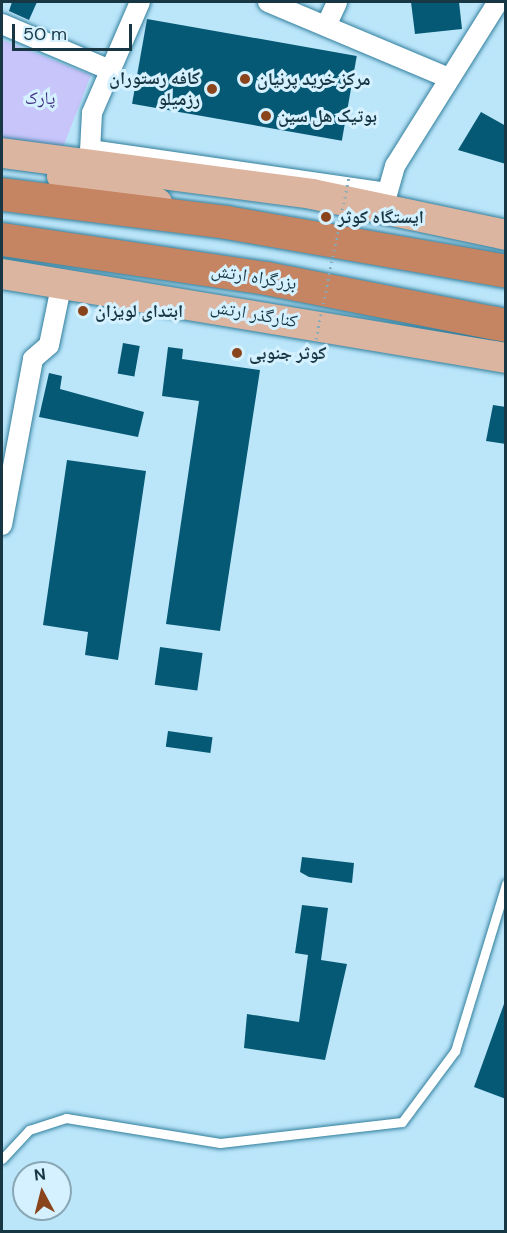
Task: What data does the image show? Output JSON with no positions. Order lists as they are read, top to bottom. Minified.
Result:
{"streets":{"highway":["بزرگراه ارتش"],"main road":["کنارگذر ارتش"]},"parks":["پارک"],"places":["مرکز خرید پرنیان","کافه رستوران رزمیلو","بوتیک هل سین","ایستگاه کوثر","ابتدای لویزان","کوثر جنوبی"],"scale_bar":"50 m","north":"top"}
